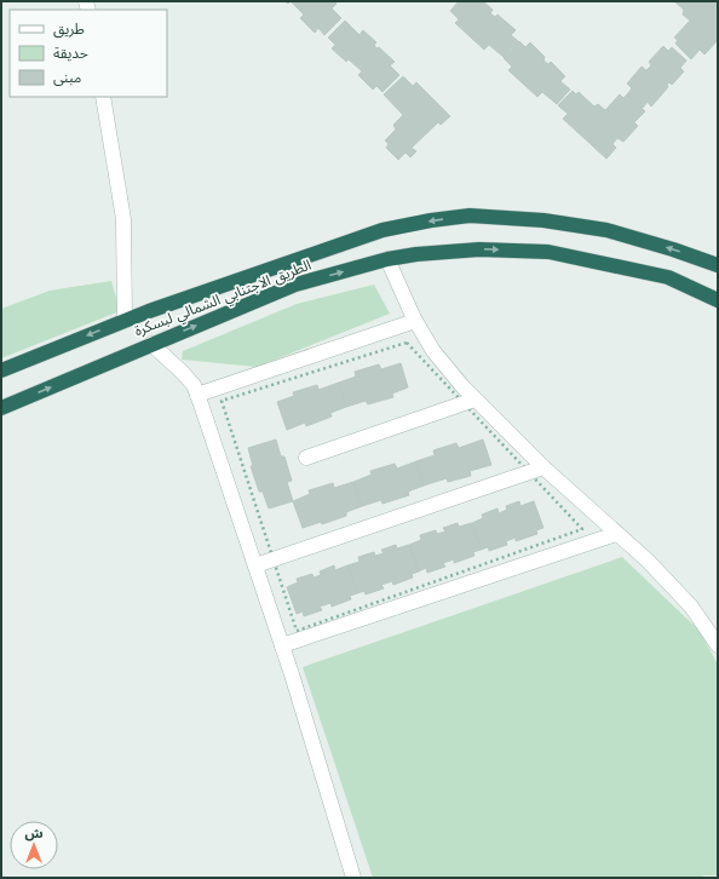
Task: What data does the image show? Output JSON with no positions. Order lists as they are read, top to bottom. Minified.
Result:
{"streets":{"highway":["الطريق الاجتنابي الشمالي لبسكرة"]},"legend":["طريق","حديقة","مبنى"],"north":"top"}
